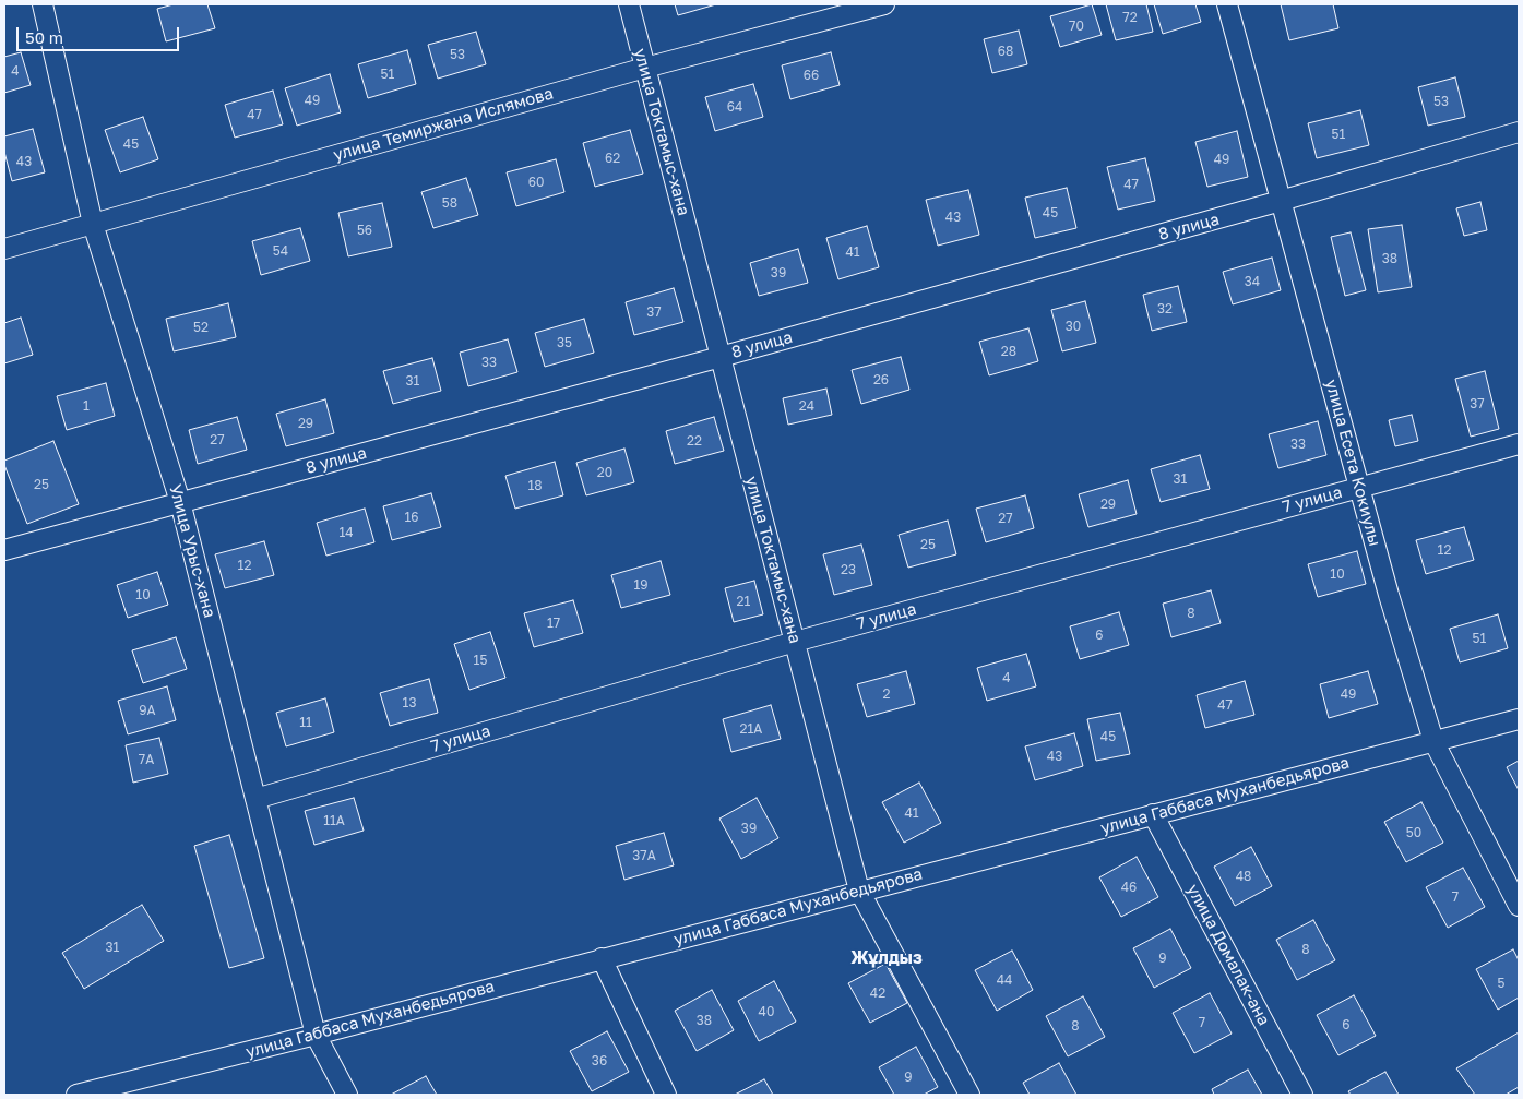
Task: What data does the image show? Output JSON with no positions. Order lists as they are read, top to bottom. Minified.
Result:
{"streets":{"street":["улица Темиржана Ислямова","улица Токтамыс-хана","8 улица","улица Есета Кокиулы","7 улица","Улица Урыс-хана","улица Габбаса Муханбедьярова","улица Домалак-ана"]},"crossings":[["улица Темиржана Ислямова","улица Токтамыс-хана"],["улица Темиржана Ислямова","Улица Урыс-хана"],["улица Токтамыс-хана","8 улица"],["улица Токтамыс-хана","7 улица"],["улица Токтамыс-хана","улица Габбаса Муханбедьярова"],["8 улица","улица Есета Кокиулы"],["8 улица","Улица Урыс-хана"],["улица Есета Кокиулы","7 улица"],["улица Есета Кокиулы","улица Габбаса Муханбедьярова"],["7 улица","Улица Урыс-хана"],["Улица Урыс-хана","улица Габбаса Муханбедьярова"],["улица Габбаса Муханбедьярова","улица Домалак-ана"]],"districts":["Жұлдыз"],"house_numbers":["72","70","68","53","4","51","66","49","53","64","47","51","45","62","49","43","60","47","58","45","43","56","54","41","38","39","34","32","37","30","52","35","28","33","26","31","37","1","24","29","27","22","33","20","31","25","18","29","16","27","14","25","12","12","23","10","19","10","21","8","17","6","51","15","4","2","49","13","47","9А","11","21А","45","43","7А","41","11А","39","50","37А","48","46","7","31","8","9","44","5","42","40","38","7","6","8","36","9"],"scale_bar":"50 m"}
